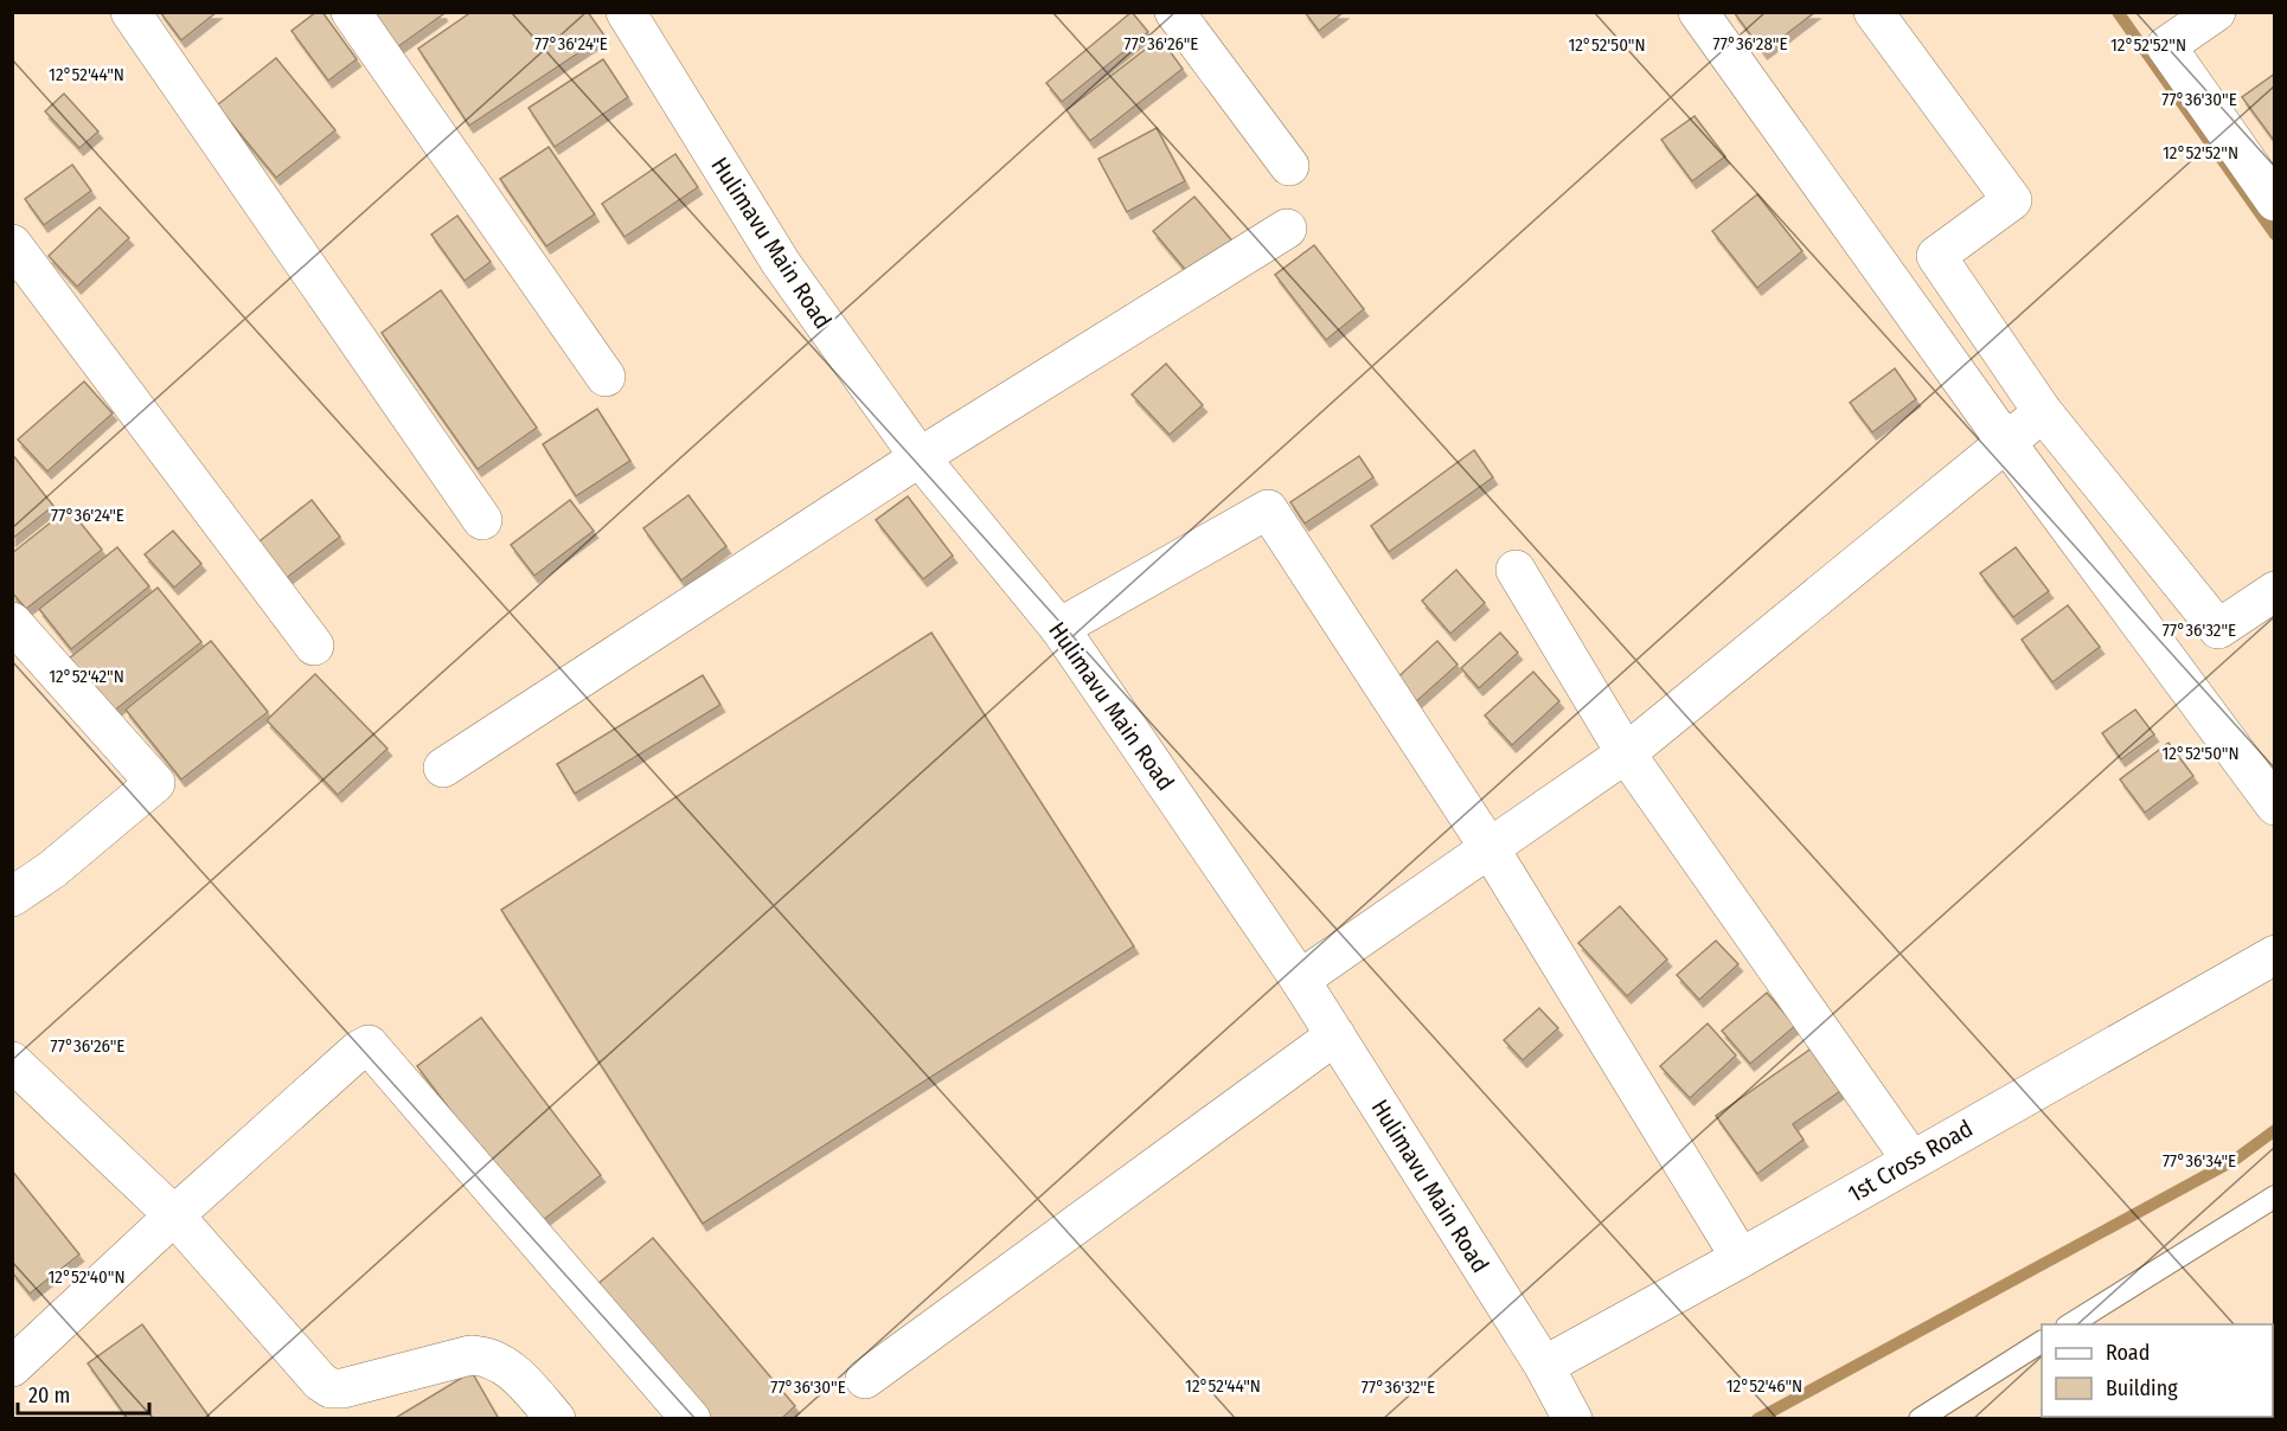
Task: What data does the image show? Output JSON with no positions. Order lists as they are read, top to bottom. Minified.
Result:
{"streets":{"street":["Hulimavu Main Road","1st Cross Road"]},"crossings":[["Hulimavu Main Road","1st Cross Road"]],"legend":["Road","Building"],"scale_bar":"20 m","coordinates":["77°36'26\"E","77°36'24\"E","77°36'28\"E","12°52'50\"N","12°52'52\"N","12°52'44\"N","77°36'30\"E","77°36'32\"E","12°52'42\"N","77°36'34\"E","12°52'40\"N","12°52'46\"N"]}
